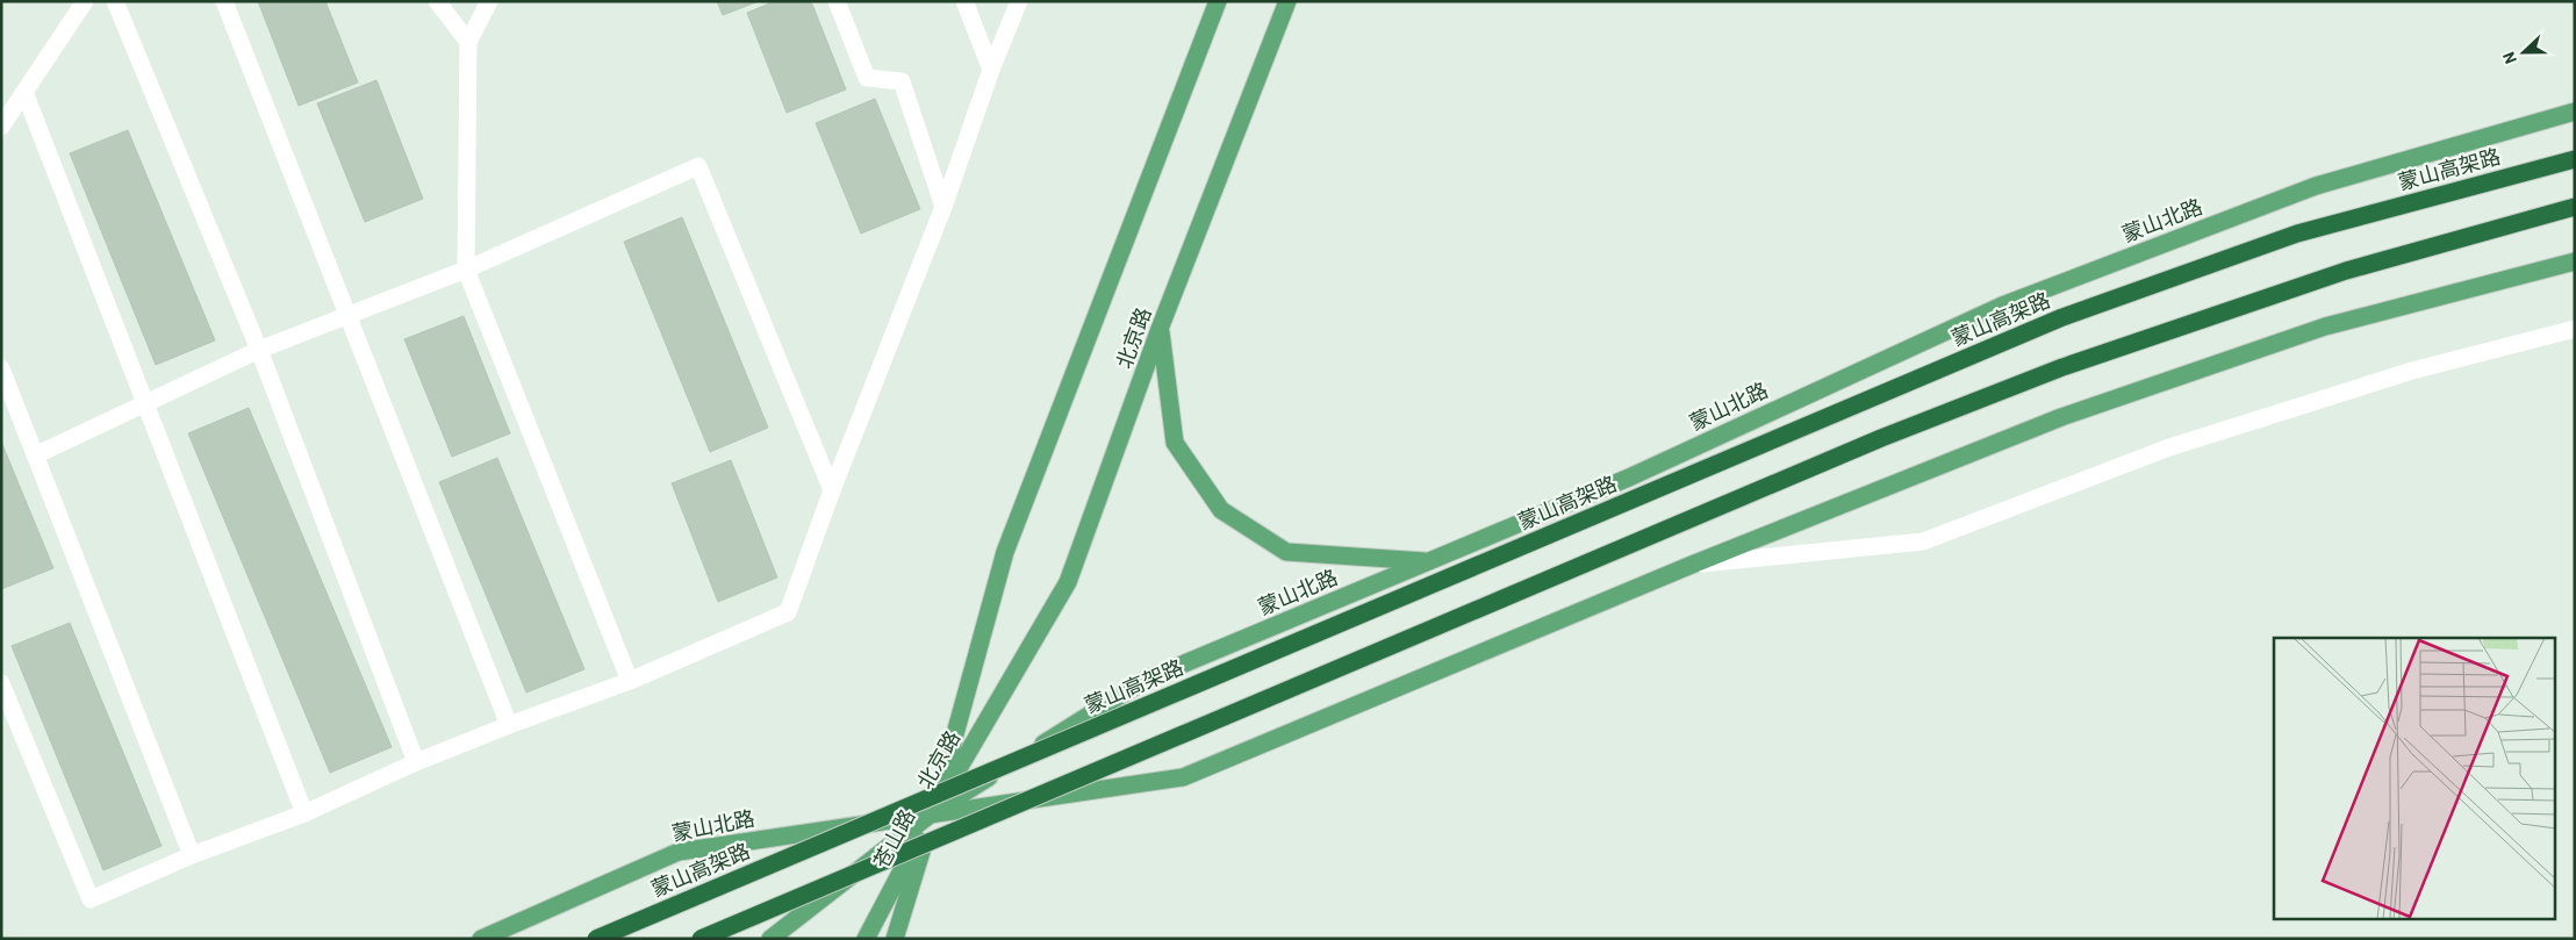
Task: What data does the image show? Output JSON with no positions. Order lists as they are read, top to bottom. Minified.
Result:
{"streets":{"highway":["蒙山高架路"],"main road":["蒙山北路","北京路","苍山路"]},"crossings":[["蒙山北路","北京路"],["蒙山北路","苍山路"],["北京路","苍山路"]],"north":"left"}
